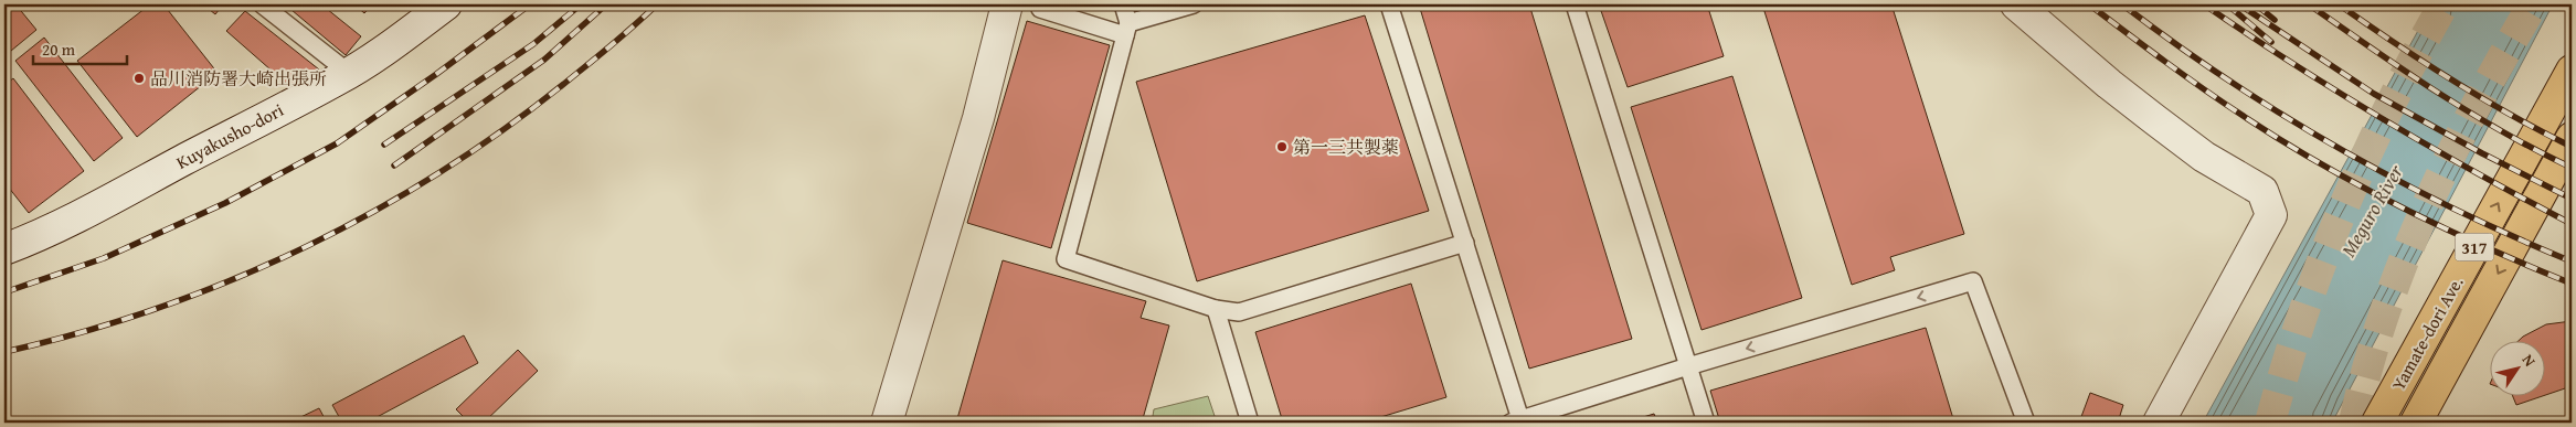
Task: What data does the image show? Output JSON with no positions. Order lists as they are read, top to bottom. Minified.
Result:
{"streets":{"main road":["317","Yamate-dori Ave."],"street":["Kuyakusho-dori"]},"water":["Meguro River"],"places":["品川消防署大崎出張所","第一三共製薬"],"scale_bar":"20 m","north":"top right"}
